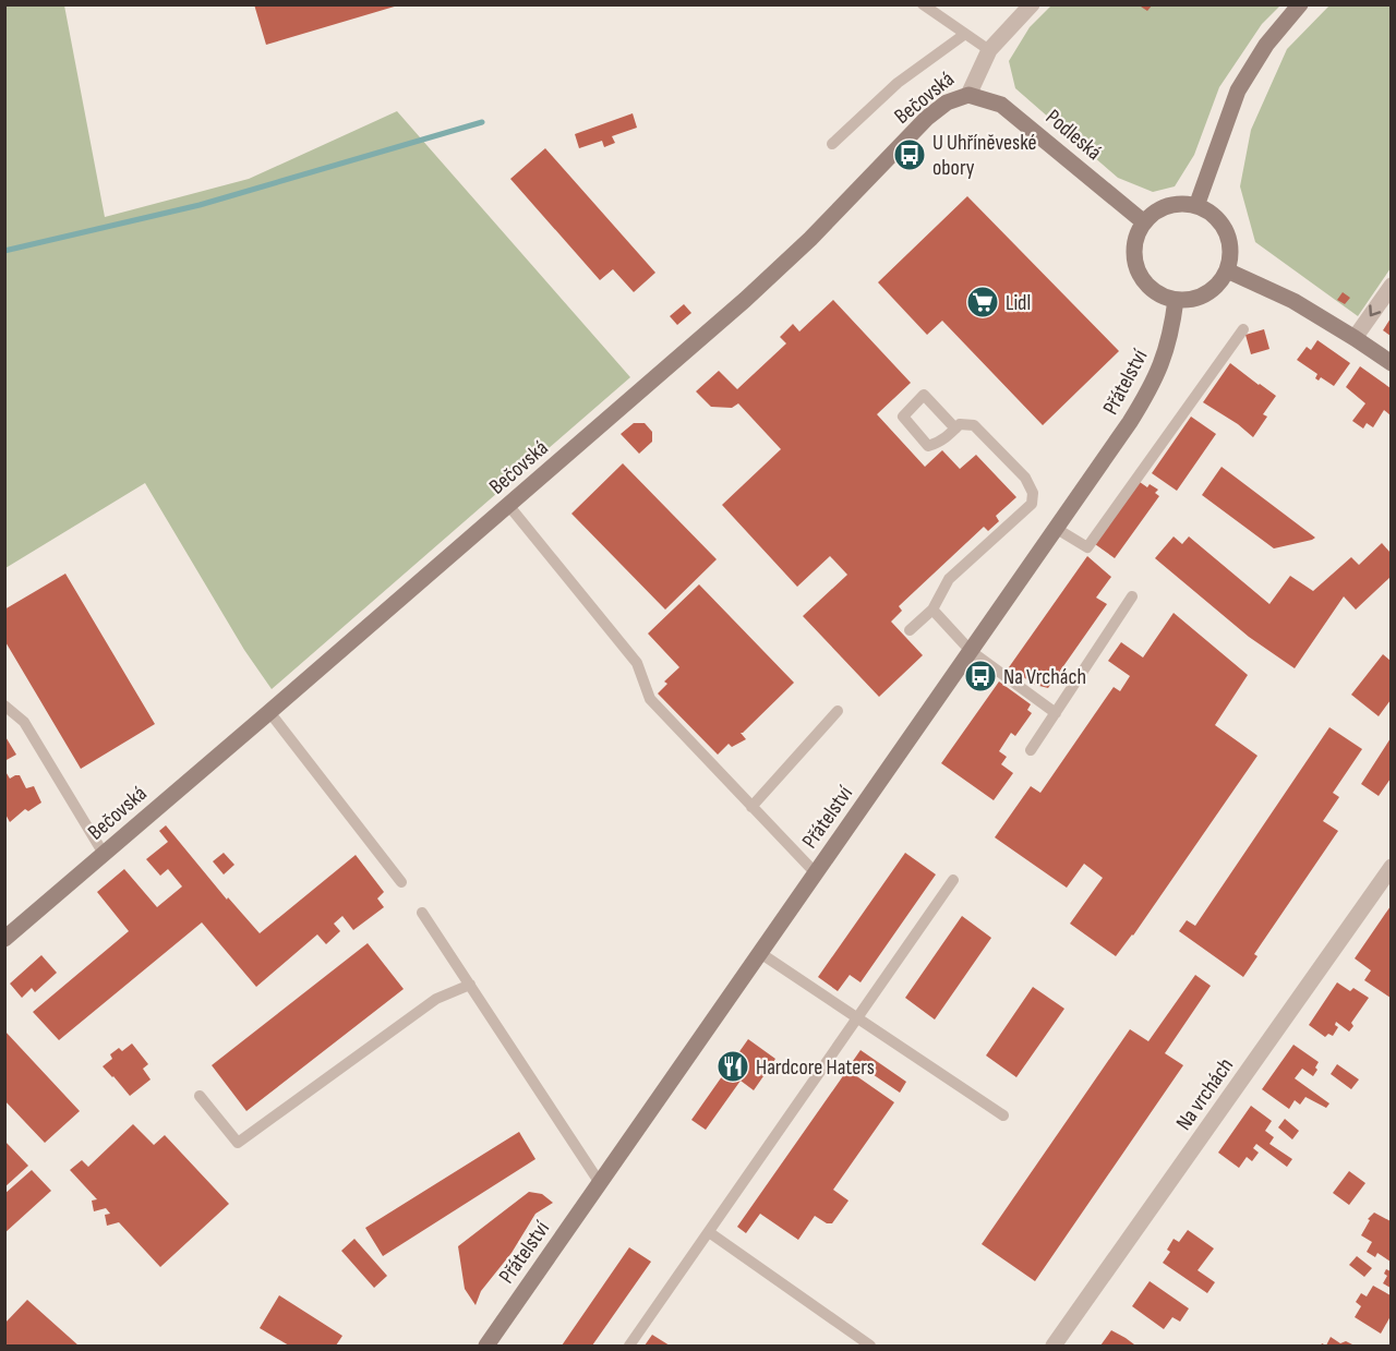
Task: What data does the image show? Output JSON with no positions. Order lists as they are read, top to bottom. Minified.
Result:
{"streets":{"main road":["Bečovská","Podleská","Přátelství"],"street":["Na vrchách"]},"crossings":[["Bečovská","Podleská"],["Podleská","Přátelství"]],"places":{"bus stop":["U Uhříněveské obory","Na Vrchách"],"supermarket":["Lidl"],"restaurant":["Hardcore Haters"]}}
